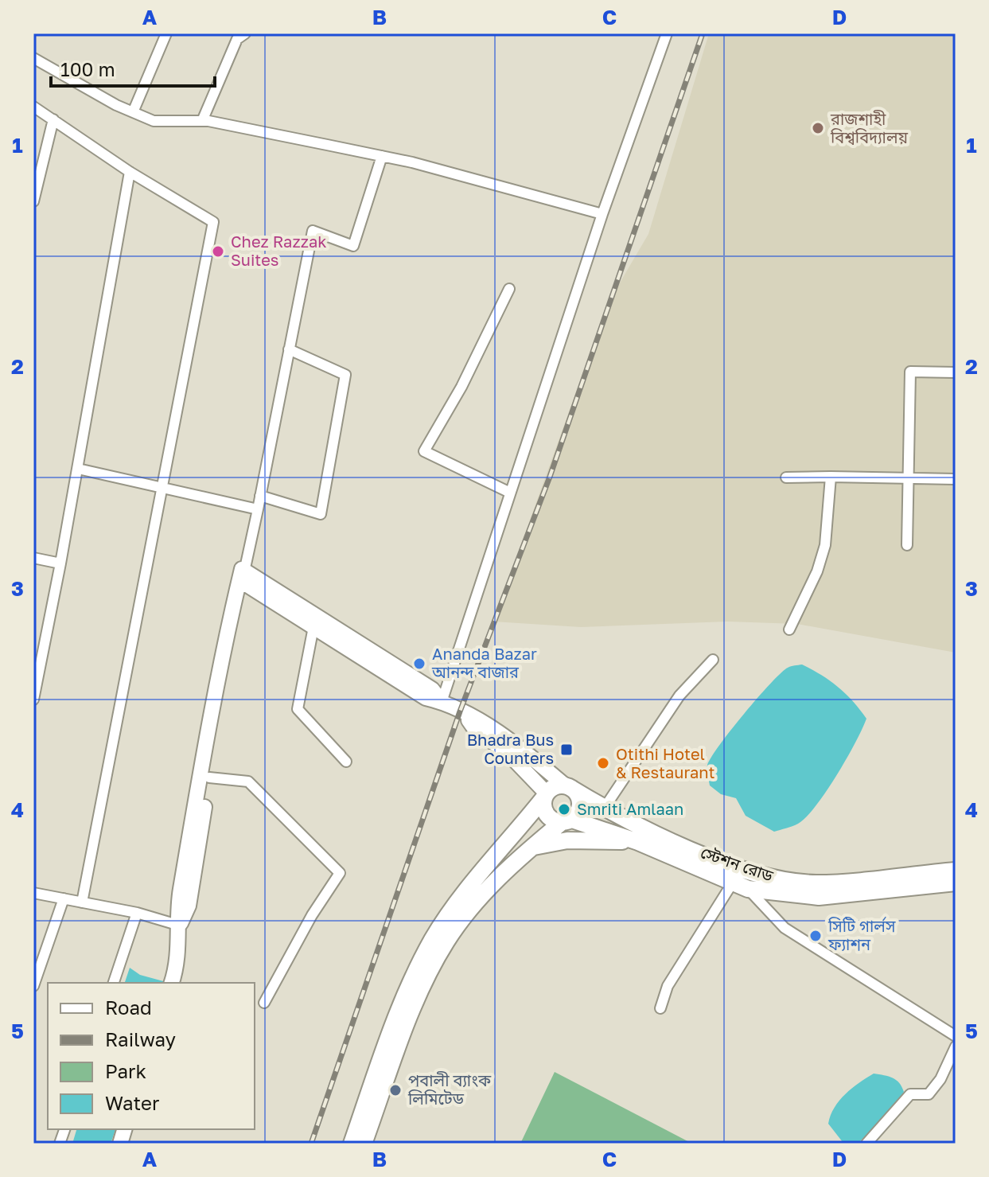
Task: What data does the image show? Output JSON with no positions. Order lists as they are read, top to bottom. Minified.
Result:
{"streets":{"main road":["স্টেশন রোড"]},"places":{"other":["রাজশাহী বিশ্ববিদ্যালয়","Chez Razzak Suites","Ananda Bazar আনন্দ বাজার","Otithi Hotel & Restaurant","Smriti Amlaan","সিটি গার্লস ফ্যাশন","পূবালী ব্যাংক লিমিটেড"],"transit":["Bhadra Bus Counters"]},"legend":["Road","Railway","Park","Water"],"scale_bar":"100 m","grid":{"columns":["A","B","C","D"],"rows":["1","2","3","4","5"]}}
